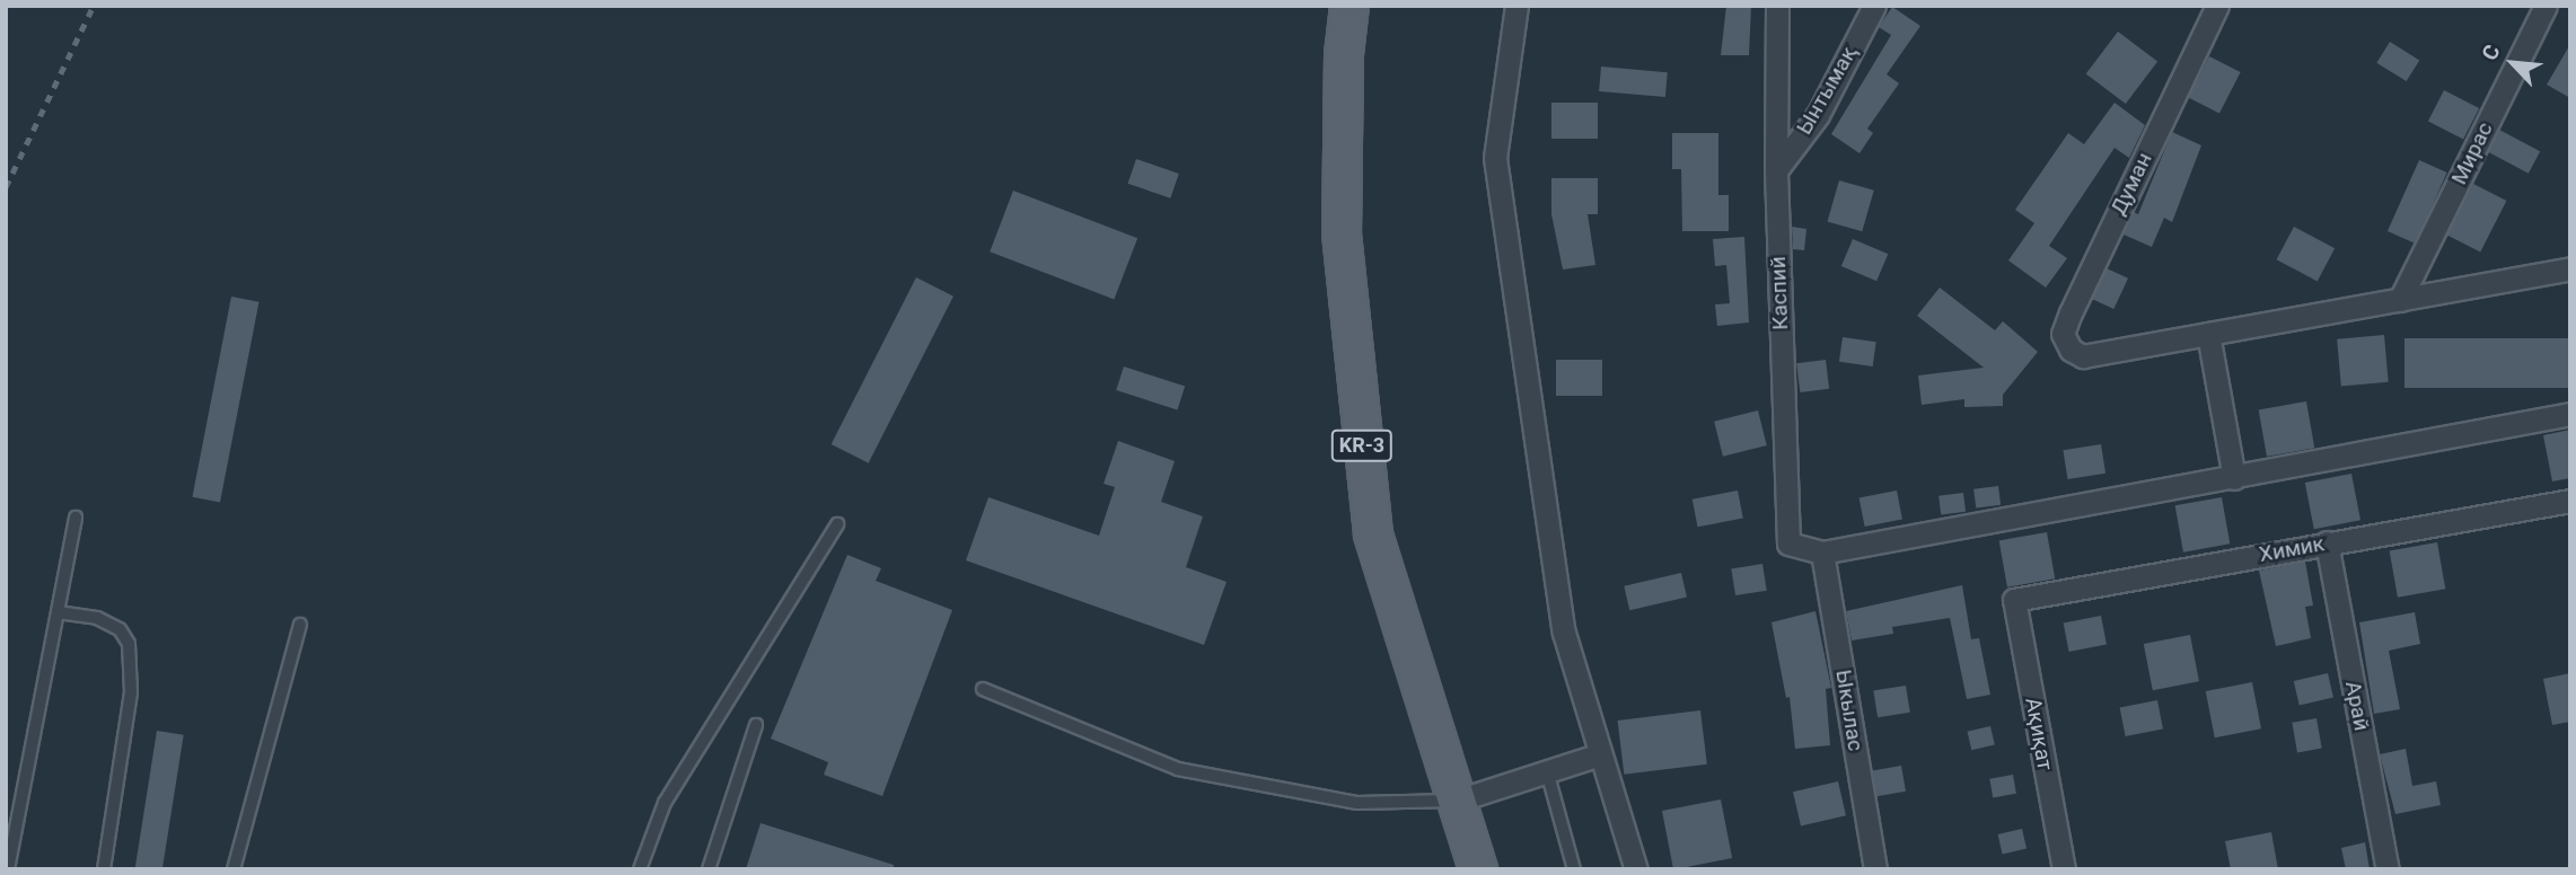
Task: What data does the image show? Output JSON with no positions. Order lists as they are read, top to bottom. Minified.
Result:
{"streets":{"main road":["KR-3"],"street":["Ынтымақ","Мирас","Думан","Каспий","Химик","Арай","Ыкылас","Ақиқат"]},"crossings":[["Ынтымақ","Каспий"],["Каспий","Ыкылас"],["Химик","Арай"],["Химик","Ақиқат"]],"north":"top left"}
